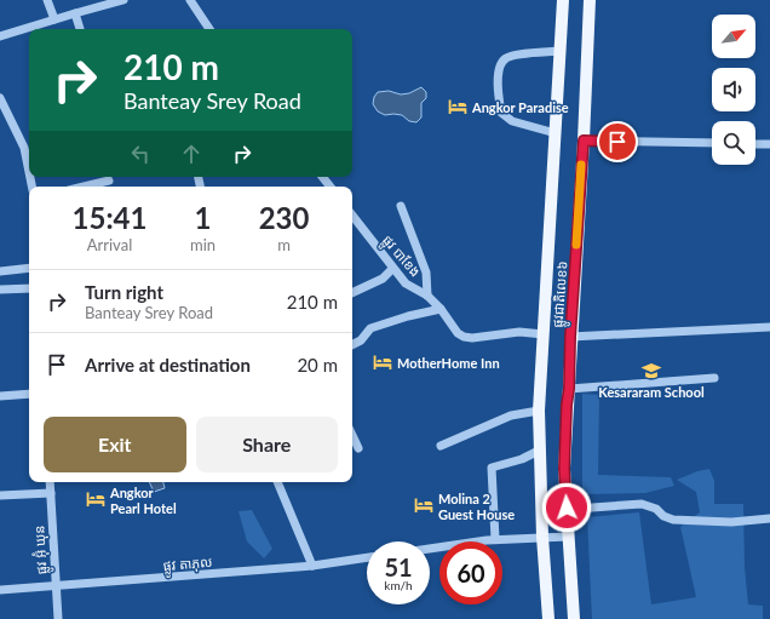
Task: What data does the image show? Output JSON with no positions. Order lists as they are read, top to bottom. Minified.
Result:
{"streets":{"main road":["ផ្លូវជាតិលេខ៦"],"street":["ផ្លូវ បាខែង","ផ្លូវ អ៊ុំ ឃុន","ផ្លូវ តាភុល"]},"crossings":[["ផ្លូវ បាខែង","ផ្លូវជាតិលេខ៦"],["ផ្លូវ អ៊ុំ ឃុន","ផ្លូវ តាភុល"]],"places":{"hotel":["Angkor Paradise","MotherHome Inn","Angkor Pearl Hotel","Molina 2 Guest House"],"school or university":["Kesararam School"]},"north":"top right","page":{"turn":["210 m","Banteay Srey Road"],"eta":["15:41","Arrival","1","min","230","m"],"list":[{"name":"Turn right","note":"Banteay Srey Road","value":"210 m"},{"name":"Arrive at destination","value":"20 m"}],"buttons":["Exit","Share"],"speed":"51 km/h","limit":"60"}}
